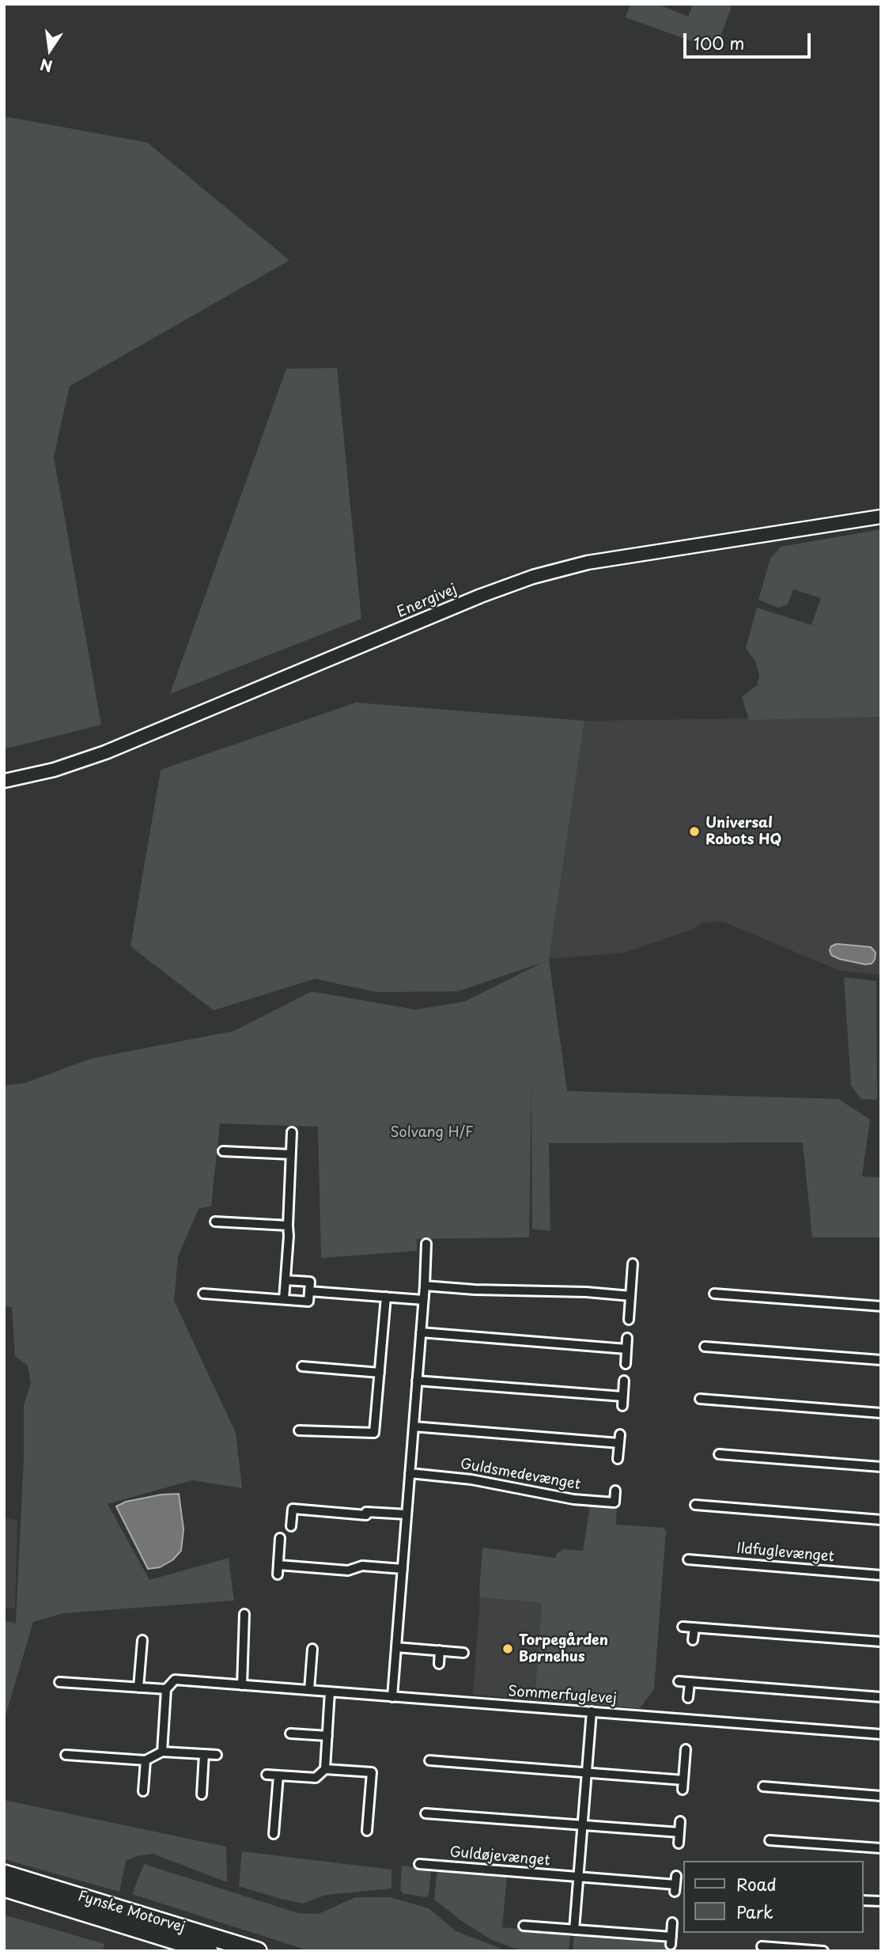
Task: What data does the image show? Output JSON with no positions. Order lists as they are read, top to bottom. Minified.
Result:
{"streets":{"highway":["Fynske Motorvej"],"street":["Energivej","Guldsmedevænget","Ildfuglevænget","Sommerfuglevej","Guldøjevænget"]},"parks":["Solvang H/F"],"places":["Universal Robots HQ","Torpegården Børnehus"],"legend":["Road","Park"],"scale_bar":"100 m","north":"bottom"}
